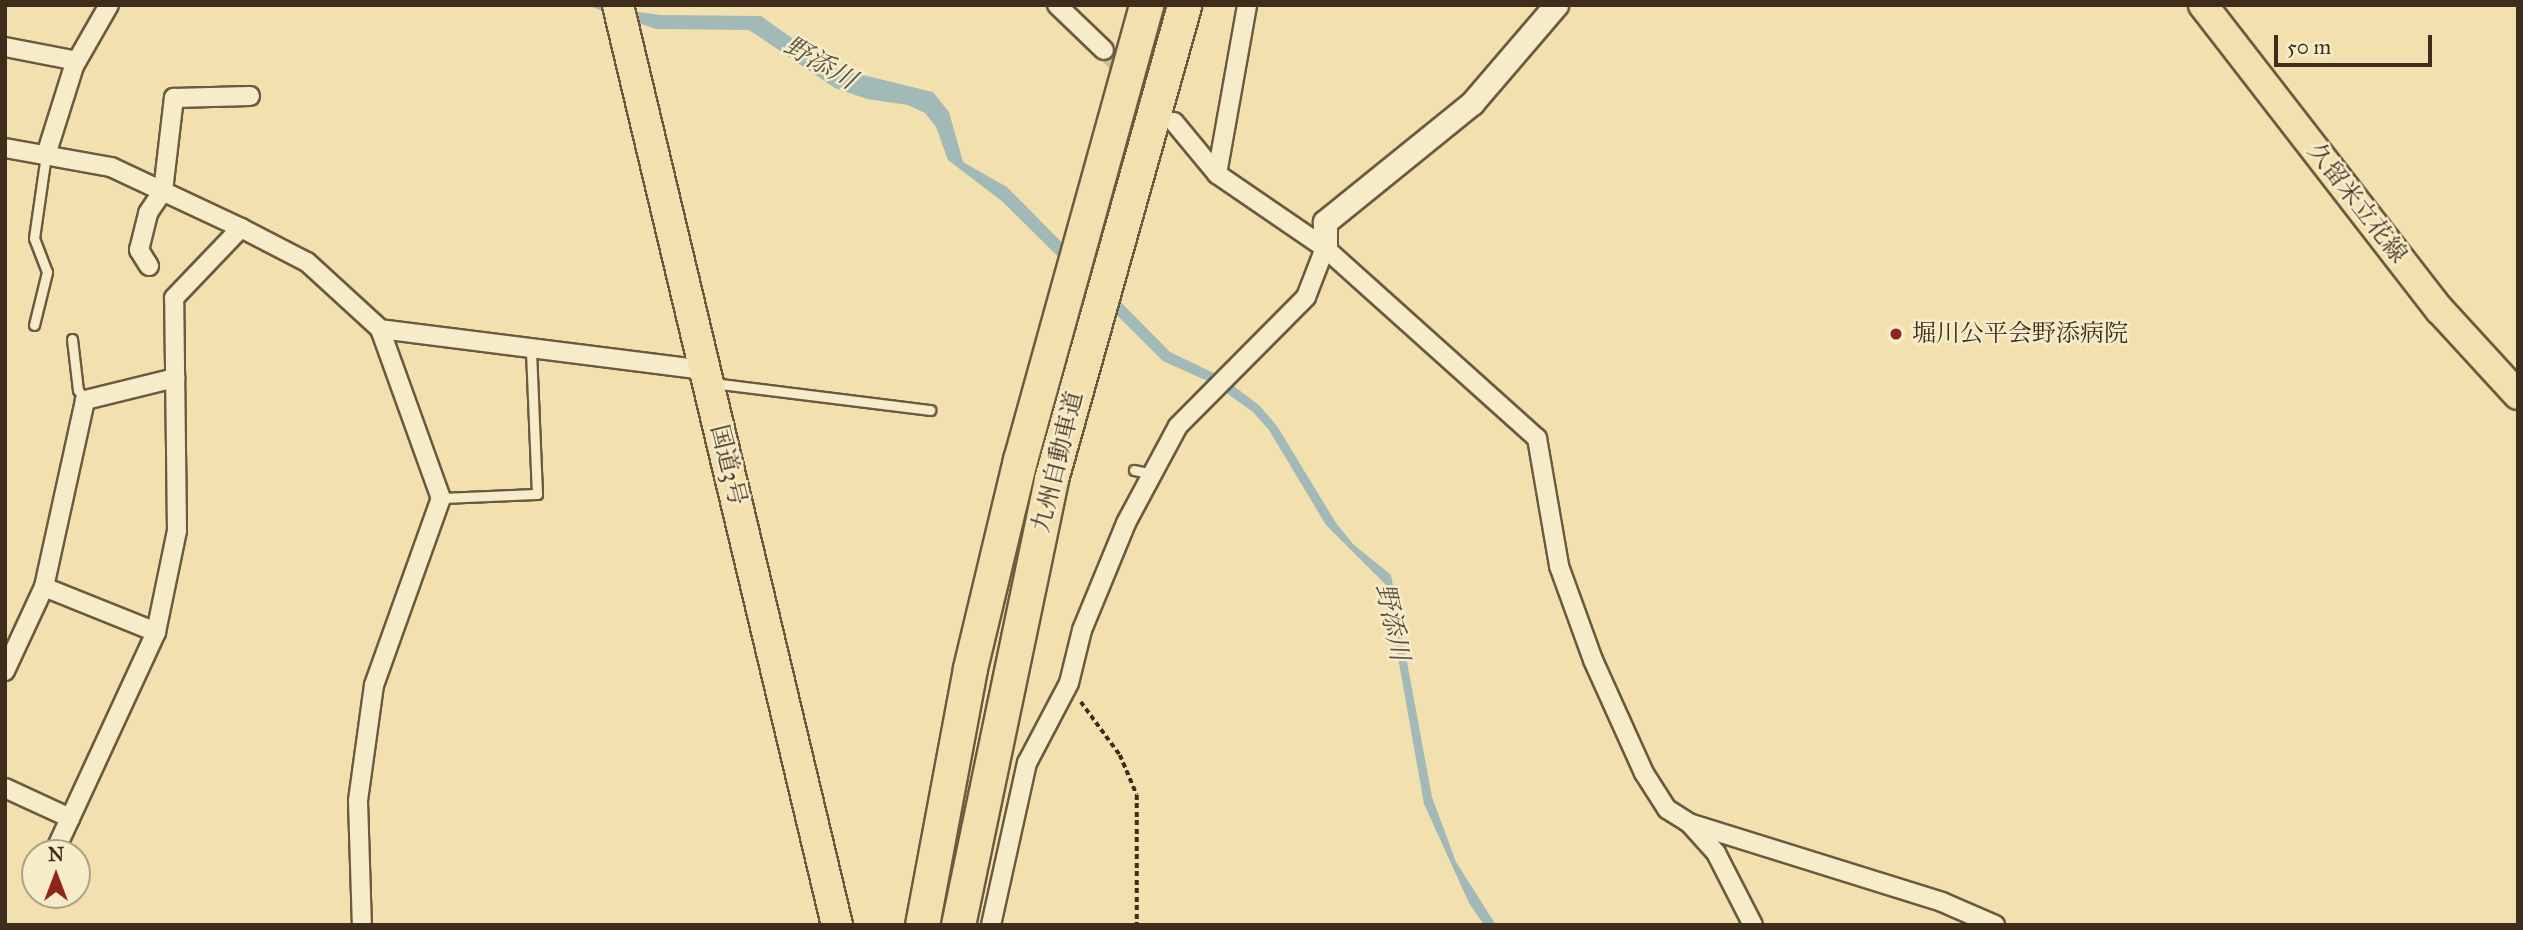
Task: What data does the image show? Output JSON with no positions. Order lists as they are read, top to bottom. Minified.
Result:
{"streets":{"highway":["九州自動車道","国道3号"],"main road":["久留米立花線"]},"water":["野添川"],"places":["堀川公平会野添病院"],"scale_bar":"50 m","north":"top"}
